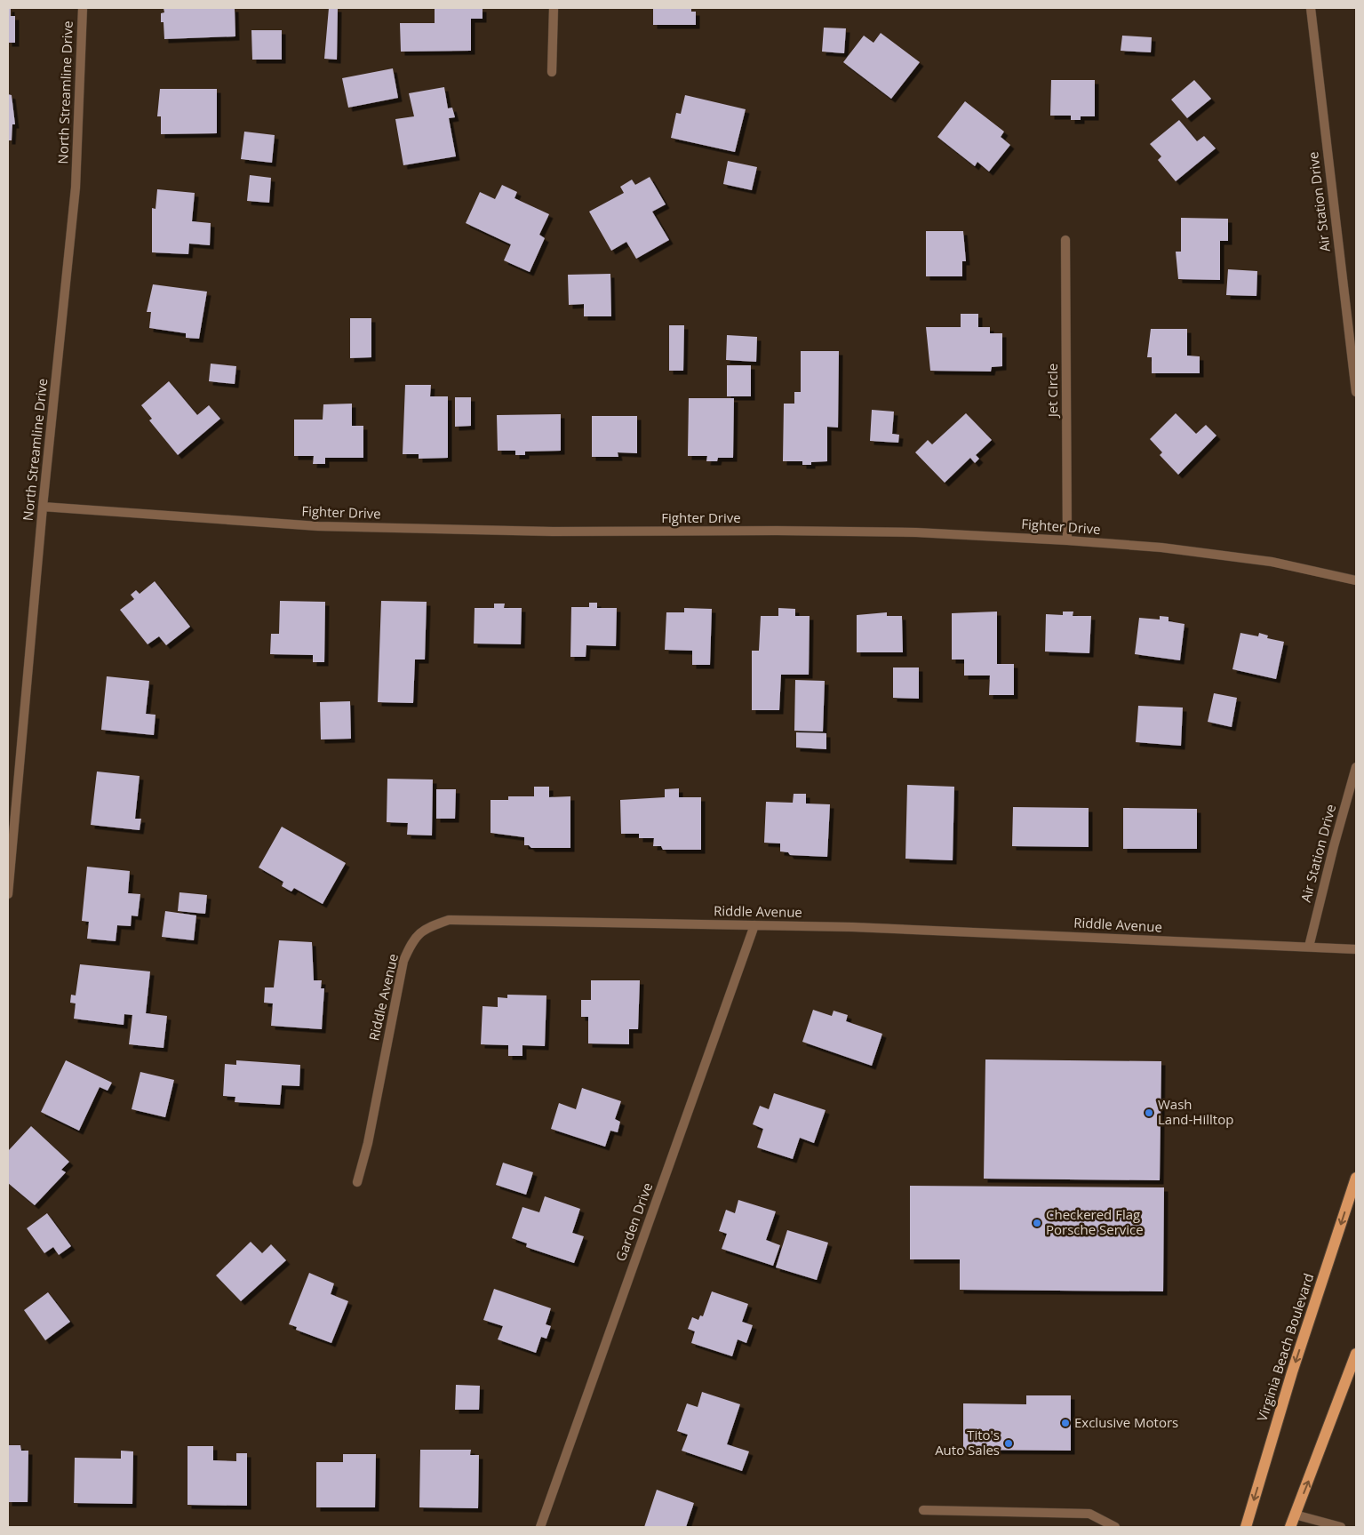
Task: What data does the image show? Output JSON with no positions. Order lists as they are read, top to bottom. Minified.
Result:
{"streets":{"main road":["Virginia Beach Boulevard"],"street":["North Streamline Drive","Air Station Drive","Jet Circle","Fighter Drive","Riddle Avenue","Garden Drive"]},"crossings":[["North Streamline Drive","Fighter Drive"],["Air Station Drive","Riddle Avenue"],["Jet Circle","Fighter Drive"],["Riddle Avenue","Garden Drive"]],"places":["Wash Land-Hilltop","Checkered Flag Porsche Service","Exclusive Motors","Tito's Auto Sales"]}
